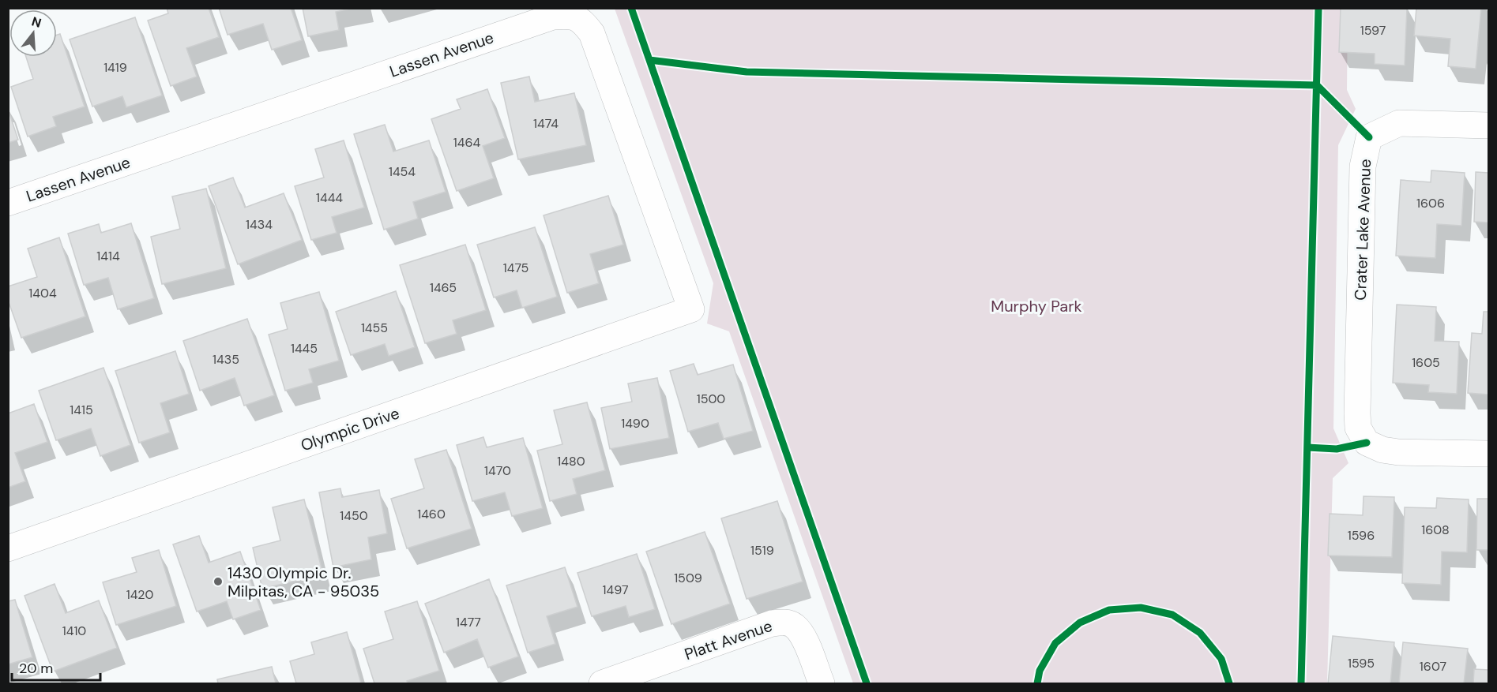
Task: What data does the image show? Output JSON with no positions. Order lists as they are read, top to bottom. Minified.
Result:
{"streets":{"street":["Lassen Avenue","Crater Lake Avenue","Olympic Drive","Platt Avenue"]},"crossings":[["Lassen Avenue","Olympic Drive"]],"parks":["Murphy Park"],"places":["1430 Olympic Dr. Milpitas, CA - 95035"],"house_numbers":["1597","1419","1474","1464","1454","1444","1606","1434","1414","1475","1465","1404","1455","1445","1435","1605","1500","1415","1490","1480","1470","1460","1450","1608","1596","1519","1509","1497","1420","1477","1410","1595","1607"],"scale_bar":"20 m","north":"top"}
